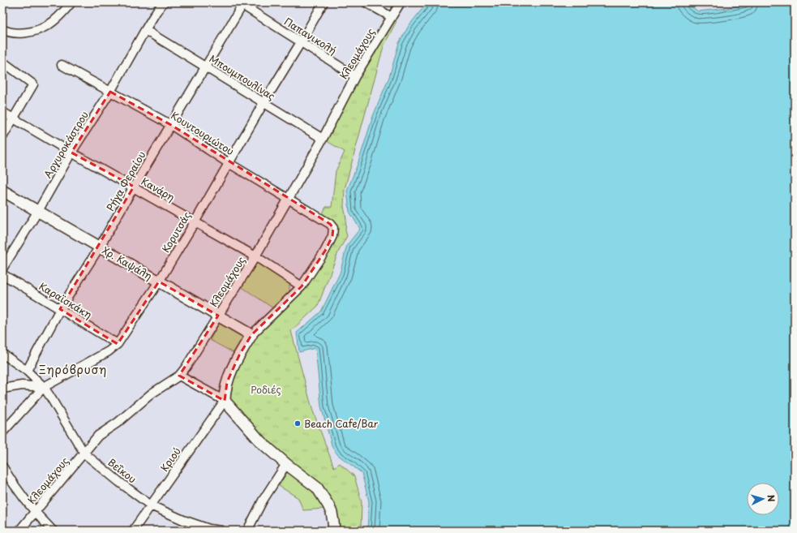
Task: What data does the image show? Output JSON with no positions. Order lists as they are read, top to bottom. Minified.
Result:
{"streets":{"street":["Παπανικολή","Κλεομάχους","Μπουμπουλίνας","Κουντουριώτου","Αργυροκάστρου","Ρήγα Φεραίου","Κανάρη","Κορυτσάς","Χρ. Καψάλη","Καραϊσκάκη","Κριού","Βεΐκου"]},"crossings":[["Παπανικολή","Κλεομάχους"],["Παπανικολή","Ρήγα Φεραίου"],["Παπανικολή","Κορυτσάς"],["Κλεομάχους","Μπουμπουλίνας"],["Κλεομάχους","Κουντουριώτου"],["Κλεομάχους","Κανάρη"],["Κλεομάχους","Χρ. Καψάλη"],["Κλεομάχους","Βεΐκου"],["Μπουμπουλίνας","Αργυροκάστρου"],["Μπουμπουλίνας","Ρήγα Φεραίου"],["Μπουμπουλίνας","Κορυτσάς"],["Κουντουριώτου","Αργυροκάστρου"],["Κουντουριώτου","Ρήγα Φεραίου"],["Κουντουριώτου","Κανάρη"],["Κουντουριώτου","Κορυτσάς"],["Αργυροκάστρου","Κανάρη"],["Αργυροκάστρου","Χρ. Καψάλη"],["Ρήγα Φεραίου","Κανάρη"],["Ρήγα Φεραίου","Χρ. Καψάλη"],["Ρήγα Φεραίου","Καραϊσκάκη"],["Ρήγα Φεραίου","Βεΐκου"],["Κανάρη","Κορυτσάς"],["Κορυτσάς","Χρ. Καψάλη"],["Κορυτσάς","Καραϊσκάκη"],["Κορυτσάς","Βεΐκου"],["Κριού","Βεΐκου"]],"districts":["Ξηρόβρυση"],"parks":["Ροδιές"],"places":["Beach Cafe/Bar"],"north":"right"}
